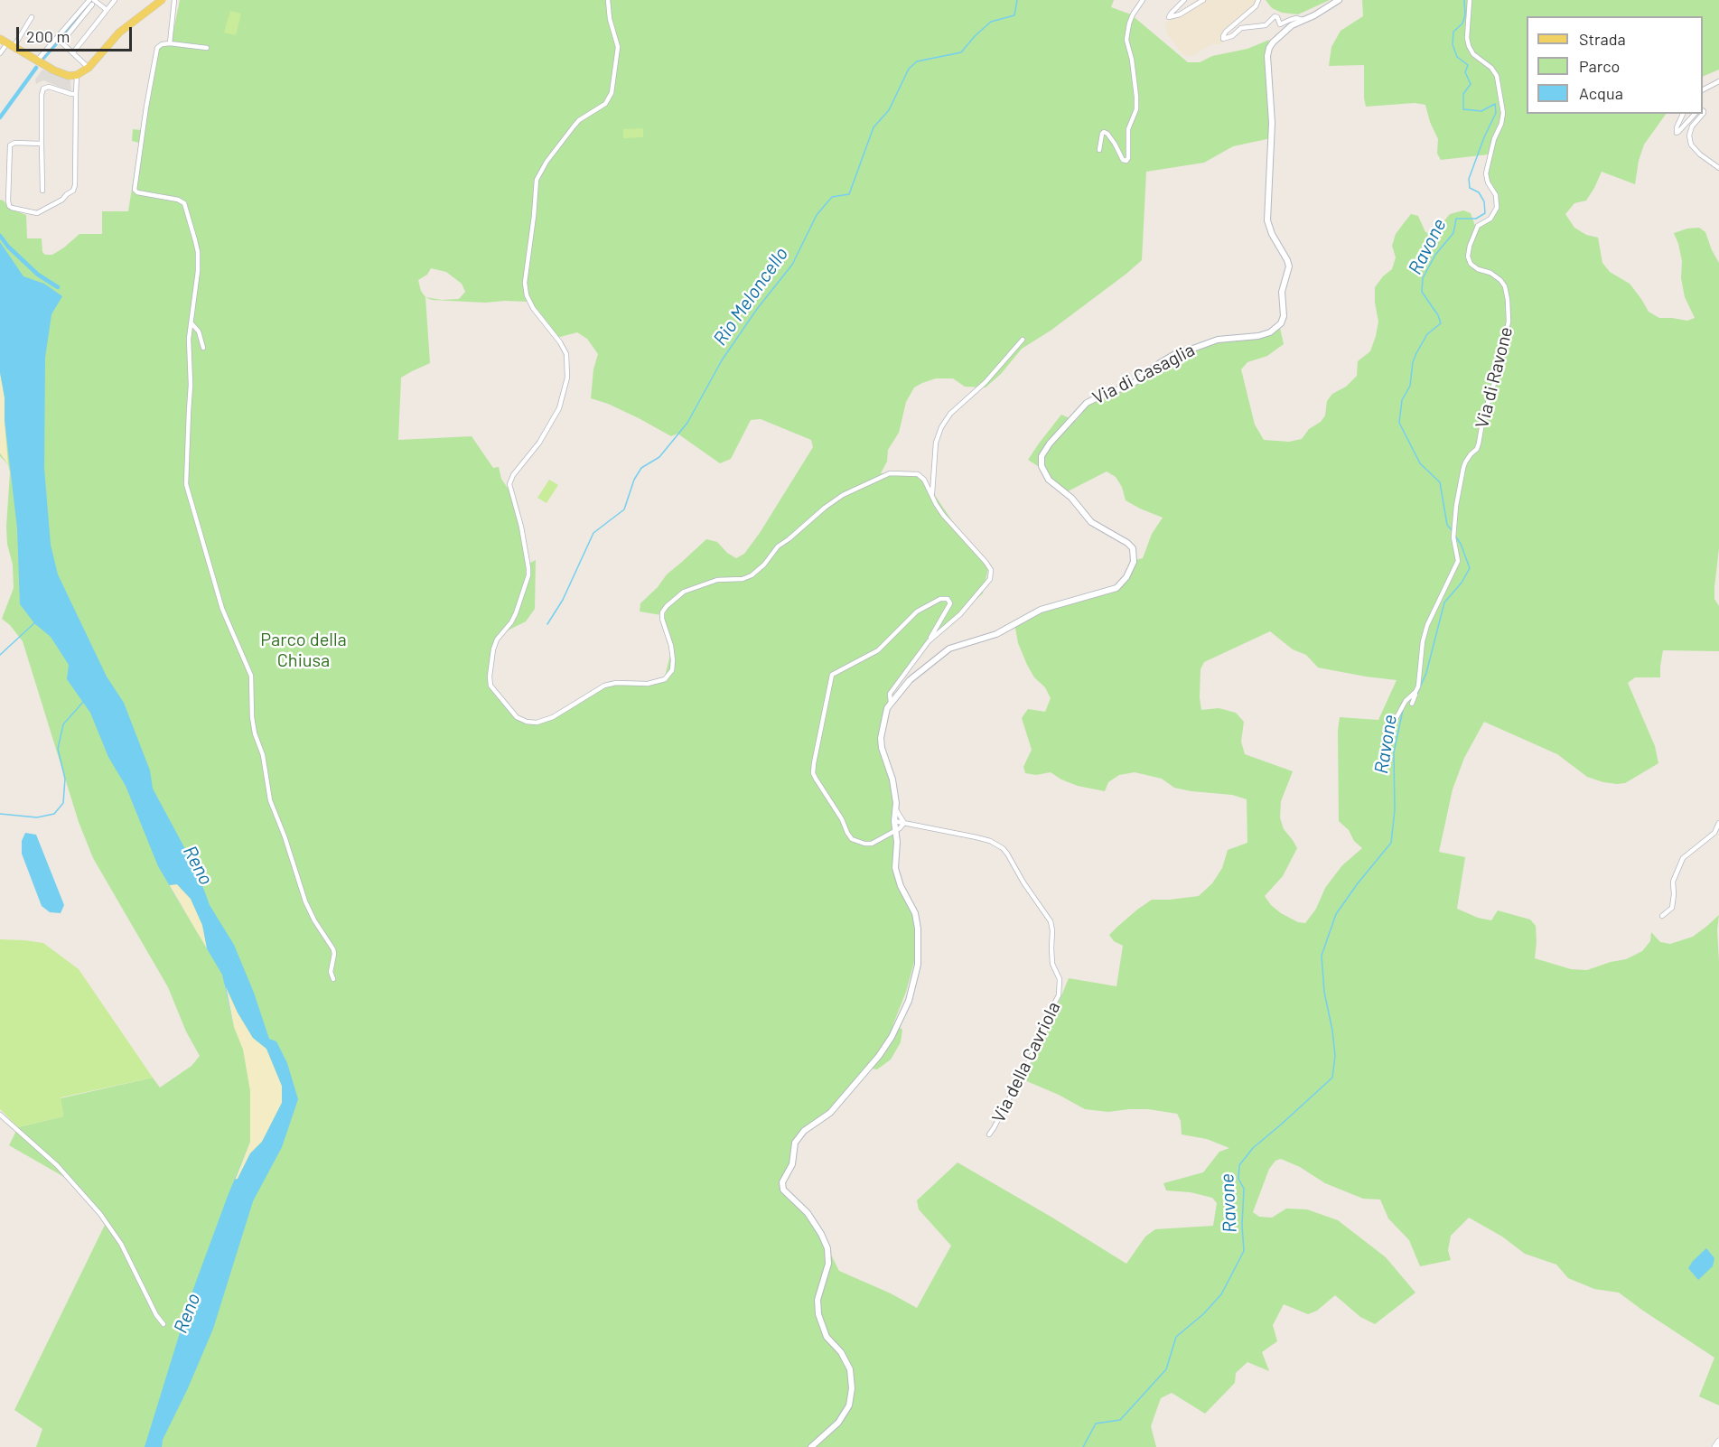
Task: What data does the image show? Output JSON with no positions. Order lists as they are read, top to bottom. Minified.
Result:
{"streets":{"street":["Via di Casaglia","Via di Ravone","Via della Cavriola"]},"crossings":[["Via di Casaglia","Via della Cavriola"]],"water":["Ravone","Rio Meloncello","Reno"],"parks":["Parco della Chiusa"],"legend":["Strada","Parco","Acqua"],"scale_bar":"200 m"}
